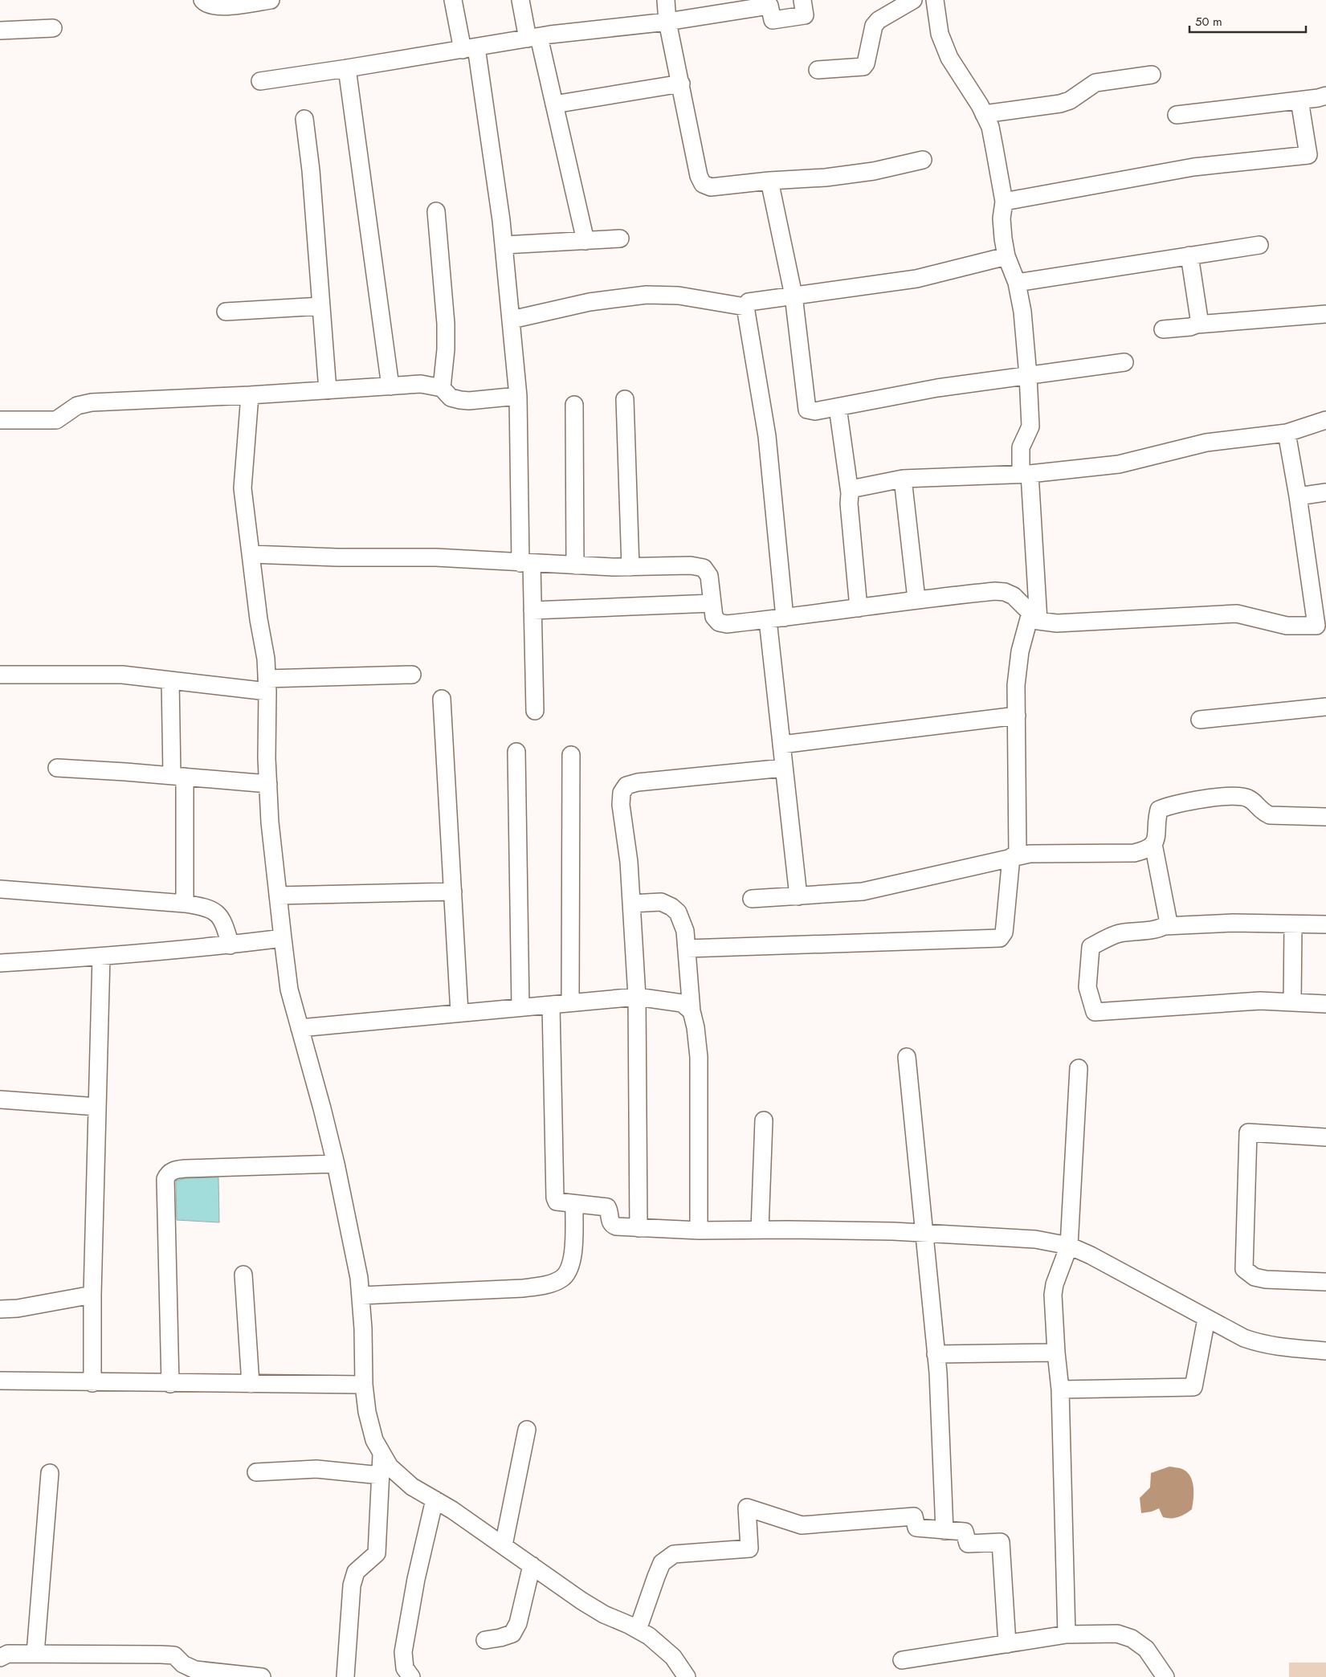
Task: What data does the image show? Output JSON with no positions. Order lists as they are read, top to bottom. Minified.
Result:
{"scale_bar":"50 m"}
